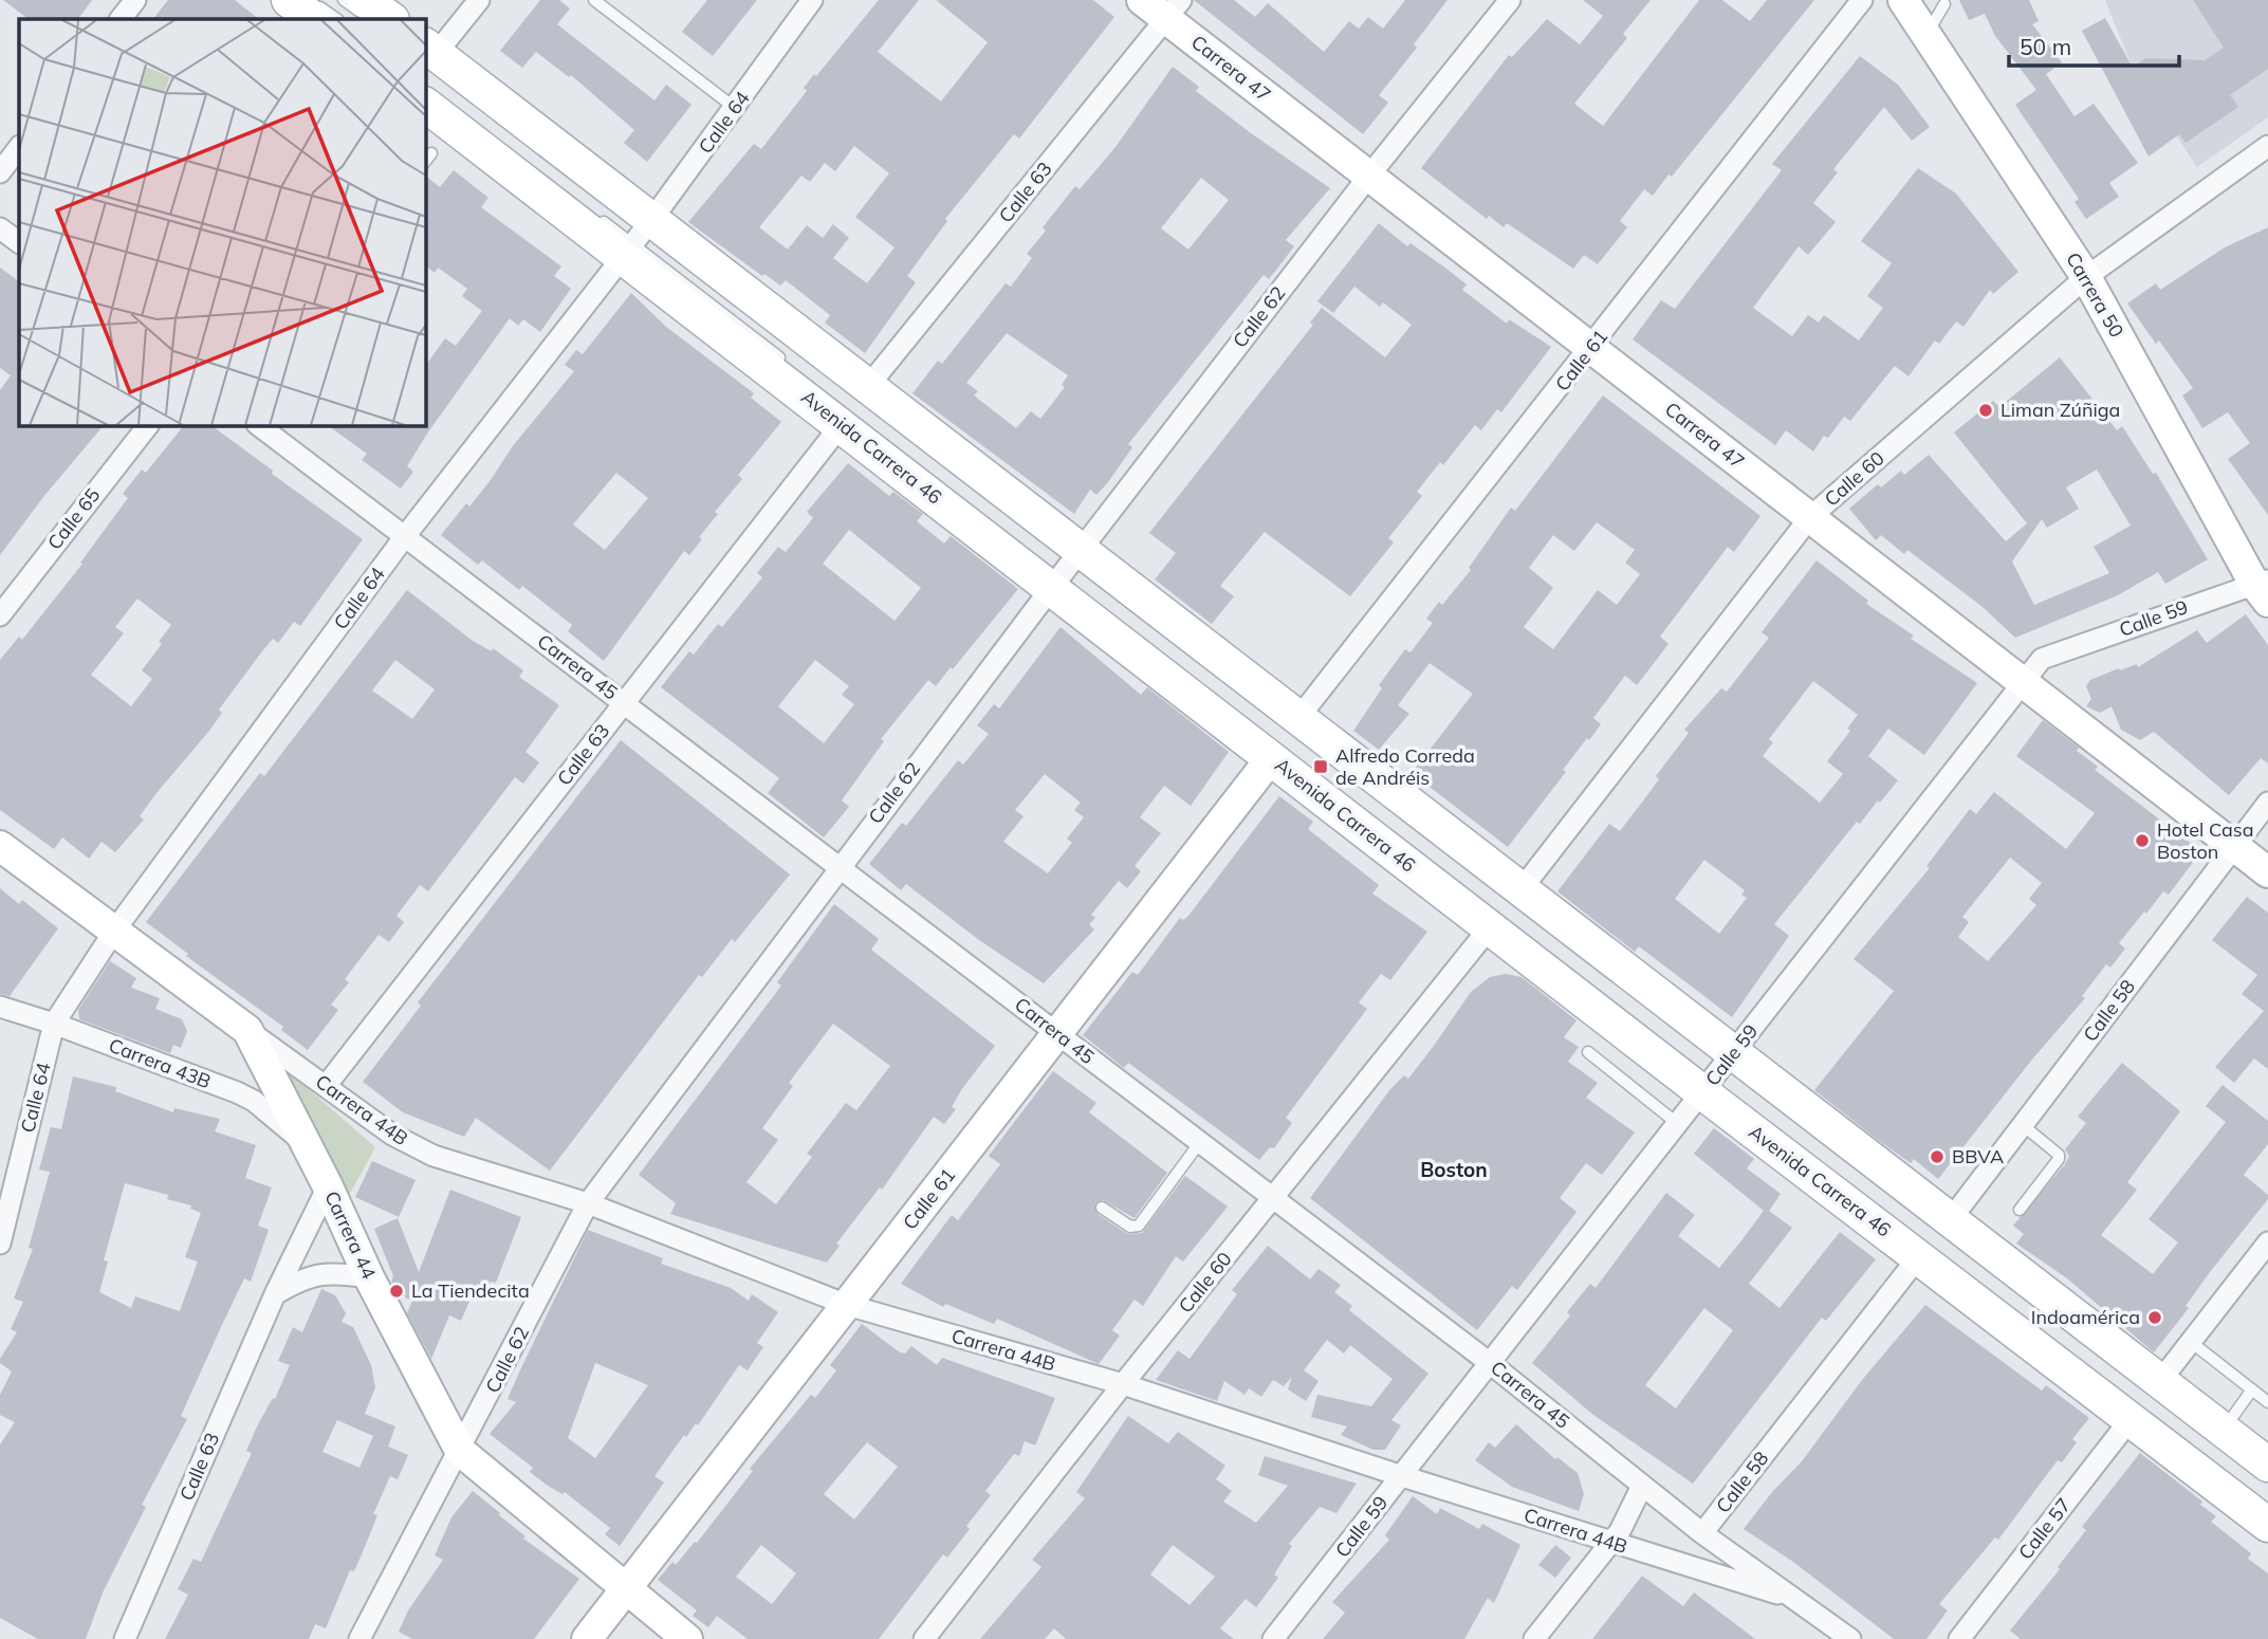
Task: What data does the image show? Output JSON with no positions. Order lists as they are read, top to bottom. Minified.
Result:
{"streets":{"main road":["Avenida Carrera 46"],"street":["Carrera 47","Calle 64","Calle 63","Carrera 50","Calle 62","Calle 61","Calle 60","Calle 65","Calle 59","Carrera 45","Calle 58","Carrera 43B","Carrera 44B","Carrera 44","Calle 57"]},"crossings":[["Carrera 47","Calle 63"],["Carrera 47","Calle 62"],["Carrera 47","Calle 61"],["Carrera 47","Calle 60"],["Carrera 47","Calle 59"],["Carrera 47","Calle 58"],["Calle 64","Avenida Carrera 46"],["Calle 64","Carrera 45"],["Calle 64","Carrera 43B"],["Calle 64","Carrera 44"],["Calle 63","Avenida Carrera 46"],["Calle 63","Carrera 45"],["Calle 63","Carrera 44B"],["Calle 63","Carrera 44"],["Carrera 50","Calle 60"],["Carrera 50","Calle 59"],["Calle 62","Avenida Carrera 46"],["Calle 62","Carrera 45"],["Calle 62","Carrera 44B"],["Calle 62","Carrera 44"],["Calle 61","Avenida Carrera 46"],["Calle 61","Carrera 45"],["Calle 61","Carrera 44B"],["Calle 61","Carrera 44"],["Avenida Carrera 46","Calle 60"],["Avenida Carrera 46","Calle 59"],["Avenida Carrera 46","Calle 58"],["Avenida Carrera 46","Calle 57"],["Calle 60","Carrera 45"],["Calle 60","Carrera 44B"],["Calle 59","Carrera 45"],["Calle 59","Carrera 44B"],["Carrera 45","Calle 58"],["Carrera 45","Carrera 44B"],["Carrera 43B","Carrera 44"],["Carrera 44B","Carrera 44"]],"districts":["Boston"],"places":{"other":["Liman Zúñiga","Hotel Casa Boston","BBVA","La Tiendecita","Indoamérica"],"transit":["Alfredo Correda de Andréis"]},"scale_bar":"50 m"}
